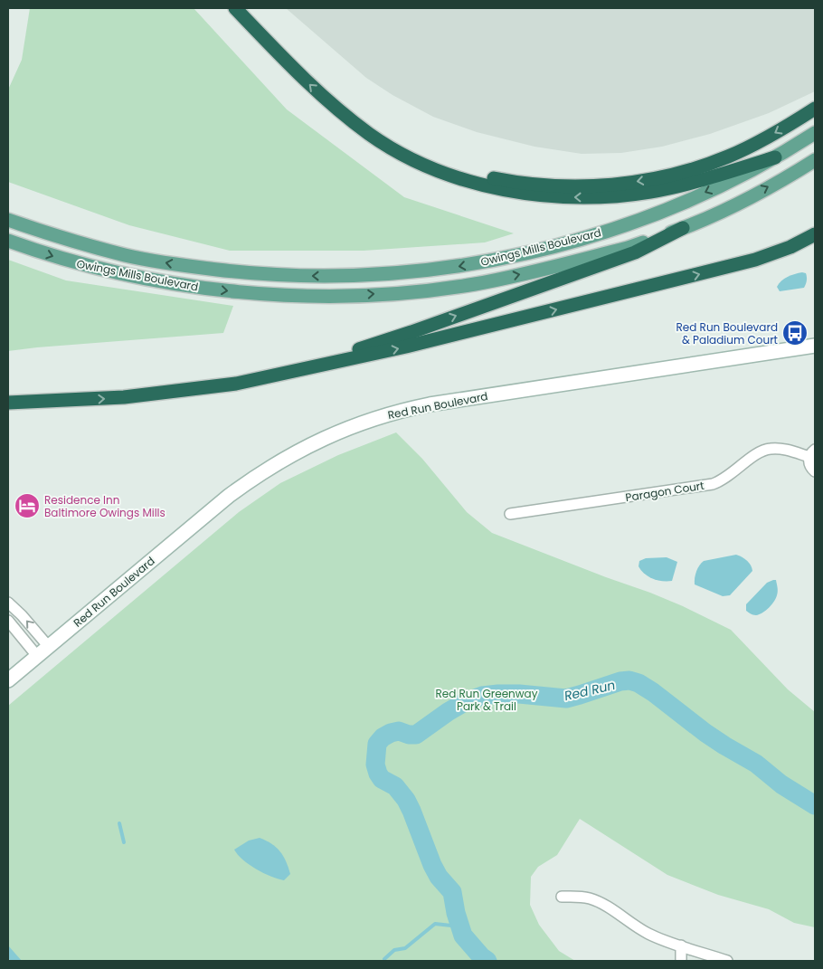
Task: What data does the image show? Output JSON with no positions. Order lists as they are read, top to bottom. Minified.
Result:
{"streets":{"main road":["Owings Mills Boulevard","Red Run Boulevard"],"street":["Paragon Court"]},"water":["Red Run"],"parks":["Red Run Greenway Park & Trail"],"places":{"bus stop":["Red Run Boulevard & Paladium Court"],"hotel":["Residence Inn Baltimore Owings Mills"]}}
